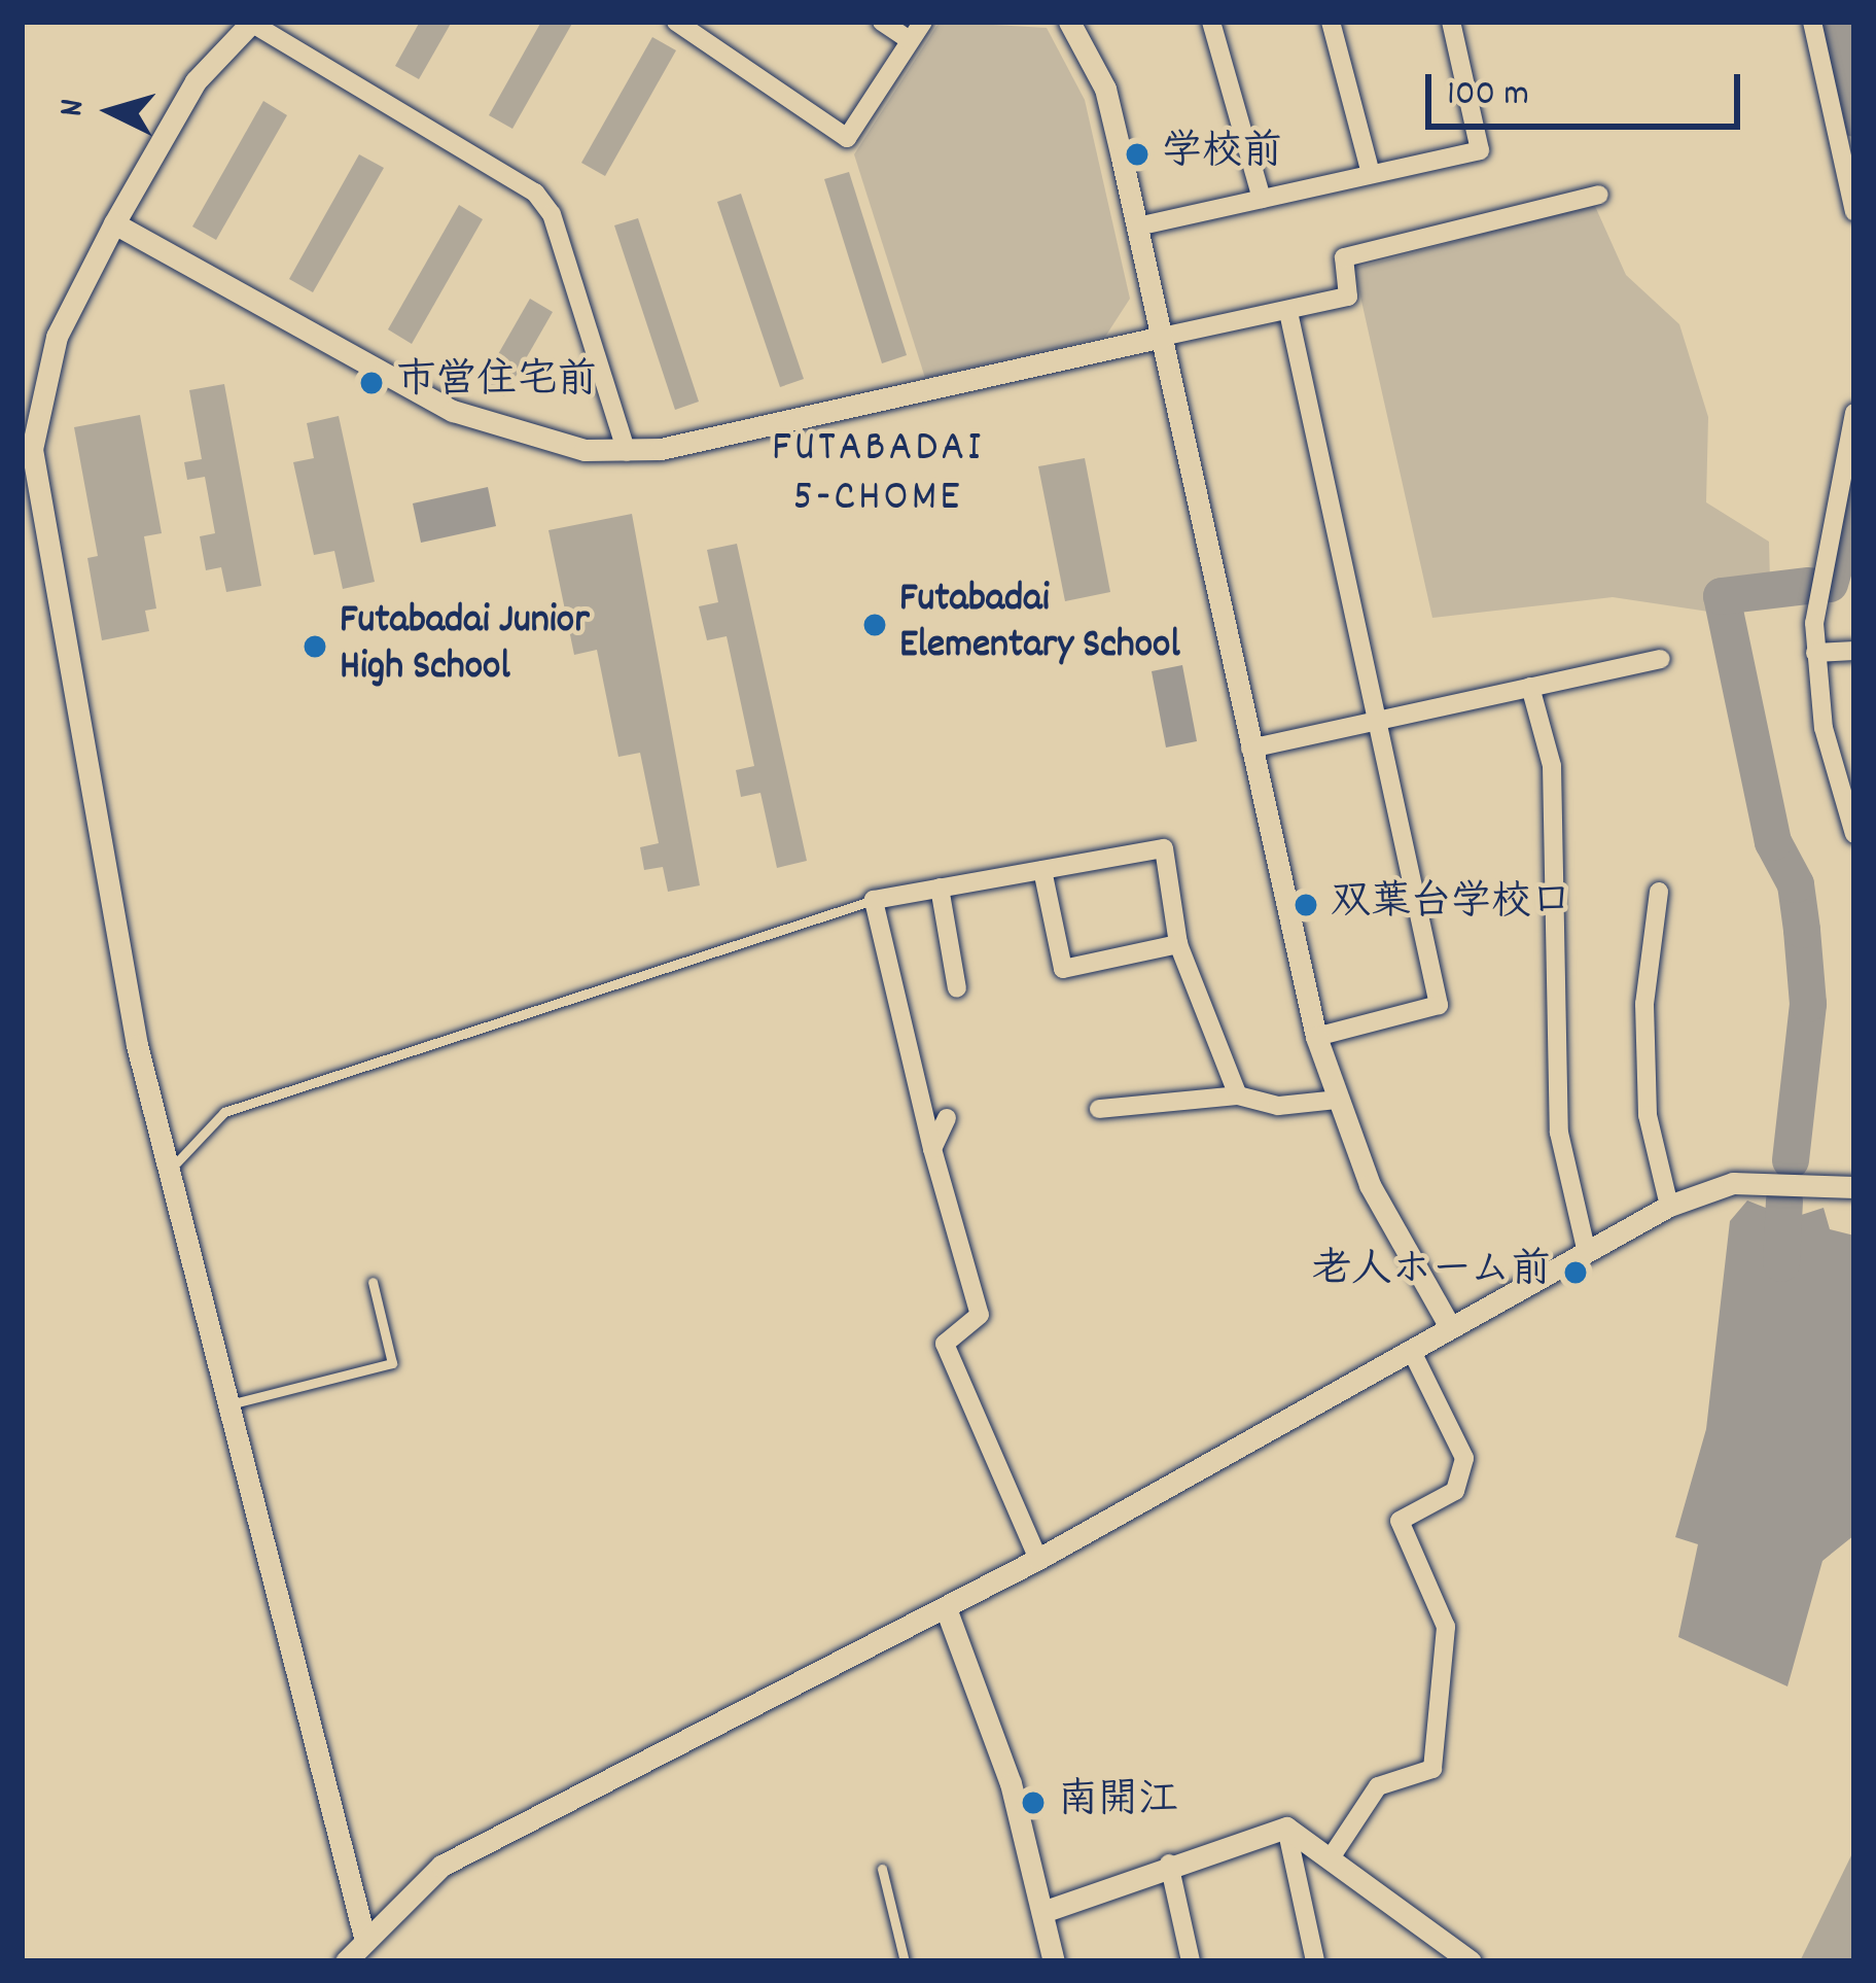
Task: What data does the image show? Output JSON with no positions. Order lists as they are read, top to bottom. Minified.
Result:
{"districts":["FUTABADAI 5-CHOME"],"places":["学校前","市営住宅前","Futabadai Elementary School","Futabadai Junior High School","双葉台学校口","老人ホーム前","南開江"],"scale_bar":"100 m","north":"left"}
